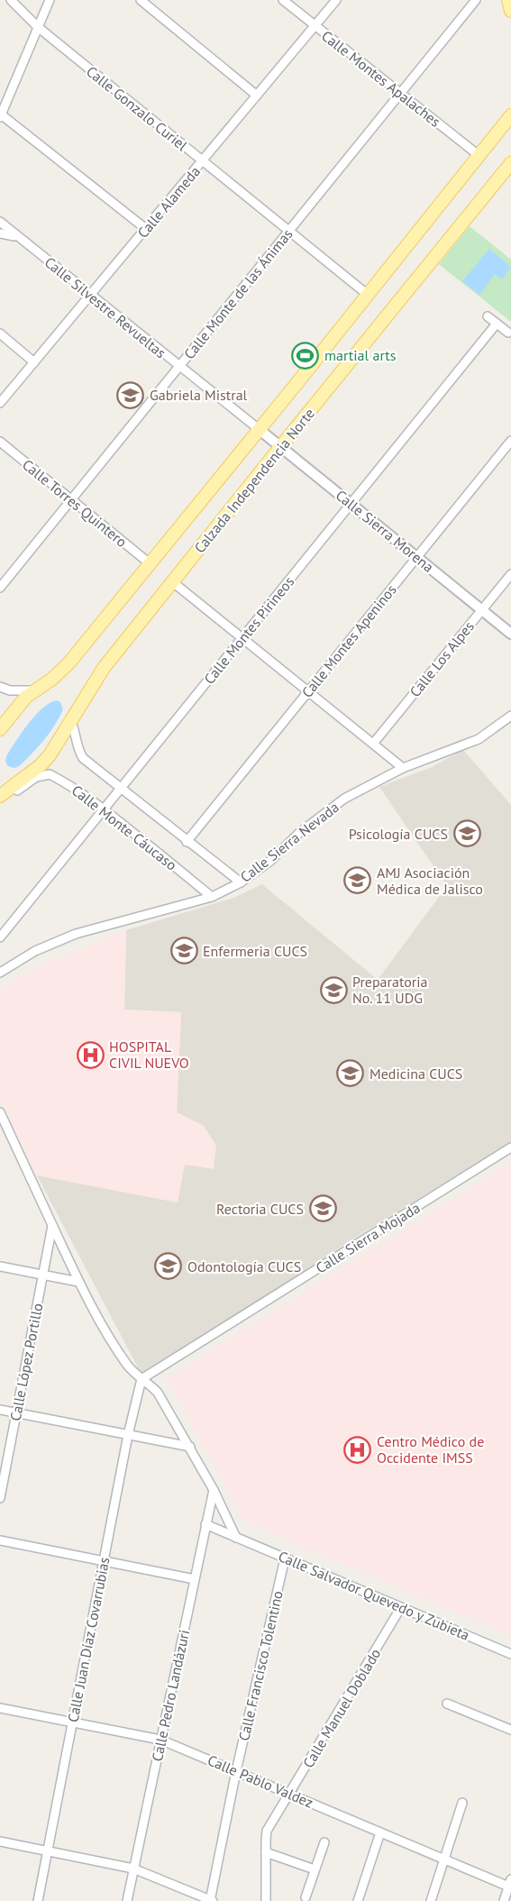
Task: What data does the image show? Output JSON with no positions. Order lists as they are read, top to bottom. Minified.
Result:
{"streets":{"main road":["Calzada Independencia Norte"],"street":["Calle Montes Apalaches","Calle Gonzalo Curiel","Calle Alameda","Calle Monte de las Ánimas","Calle Silvestre Revueltas","Calle Torres Quintero","Calle Sierra Morena","Calle Montes Pirineos","Calle Montes Apeninos","Calle Los Alpes","Calle Monte Cáucaso","Calle Sierra Nevada","Calle Sierra Mojada","Calle López Portillo","Calle Salvador Quevedo y Zubieta","Calle Juan Díaz Covarrubias","Calle Francisco Tolentino","Calle Pedro Landázuri","Calle Manuel Doblado","Calle Pablo Valdez"]},"crossings":[["Calle Montes Apalaches","Calle Alameda"],["Calle Montes Apalaches","Calle Monte de las Ánimas"],["Calle Montes Apalaches","Calzada Independencia Norte"],["Calle Gonzalo Curiel","Calle Alameda"],["Calle Gonzalo Curiel","Calle Monte de las Ánimas"],["Calle Gonzalo Curiel","Calzada Independencia Norte"],["Calle Alameda","Calle Silvestre Revueltas"],["Calle Monte de las Ánimas","Calle Silvestre Revueltas"],["Calle Monte de las Ánimas","Calle Torres Quintero"],["Calle Silvestre Revueltas","Calzada Independencia Norte"],["Calle Silvestre Revueltas","Calle Sierra Morena"],["Calzada Independencia Norte","Calle Torres Quintero"],["Calzada Independencia Norte","Calle Sierra Morena"],["Calzada Independencia Norte","Calle Monte Cáucaso"],["Calle Sierra Morena","Calle Montes Pirineos"],["Calle Sierra Morena","Calle Montes Apeninos"],["Calle Sierra Morena","Calle Los Alpes"],["Calle Montes Pirineos","Calle Monte Cáucaso"],["Calle Montes Apeninos","Calle Monte Cáucaso"],["Calle Monte Cáucaso","Calle Sierra Nevada"],["Calle Sierra Mojada","Calle Juan Díaz Covarrubias"],["Calle Salvador Quevedo y Zubieta","Calle Francisco Tolentino"],["Calle Salvador Quevedo y Zubieta","Calle Pedro Landázuri"],["Calle Salvador Quevedo y Zubieta","Calle Manuel Doblado"],["Calle Juan Díaz Covarrubias","Calle Pablo Valdez"],["Calle Francisco Tolentino","Calle Pablo Valdez"],["Calle Pedro Landázuri","Calle Pablo Valdez"],["Calle Manuel Doblado","Calle Pablo Valdez"]],"places":{"sports":["martial arts"],"school or university":["Gabriela Mistral","Psicología CUCS","AMJ Asociación Médica de Jalisco","Enfermeria CUCS","Preparatoria No. 11 UDG","Medicina CUCS","Rectoria CUCS","Odontología CUCS"],"hospital":["HOSPITAL CIVIL NUEVO","Centro Médico de Occidente IMSS"]}}
